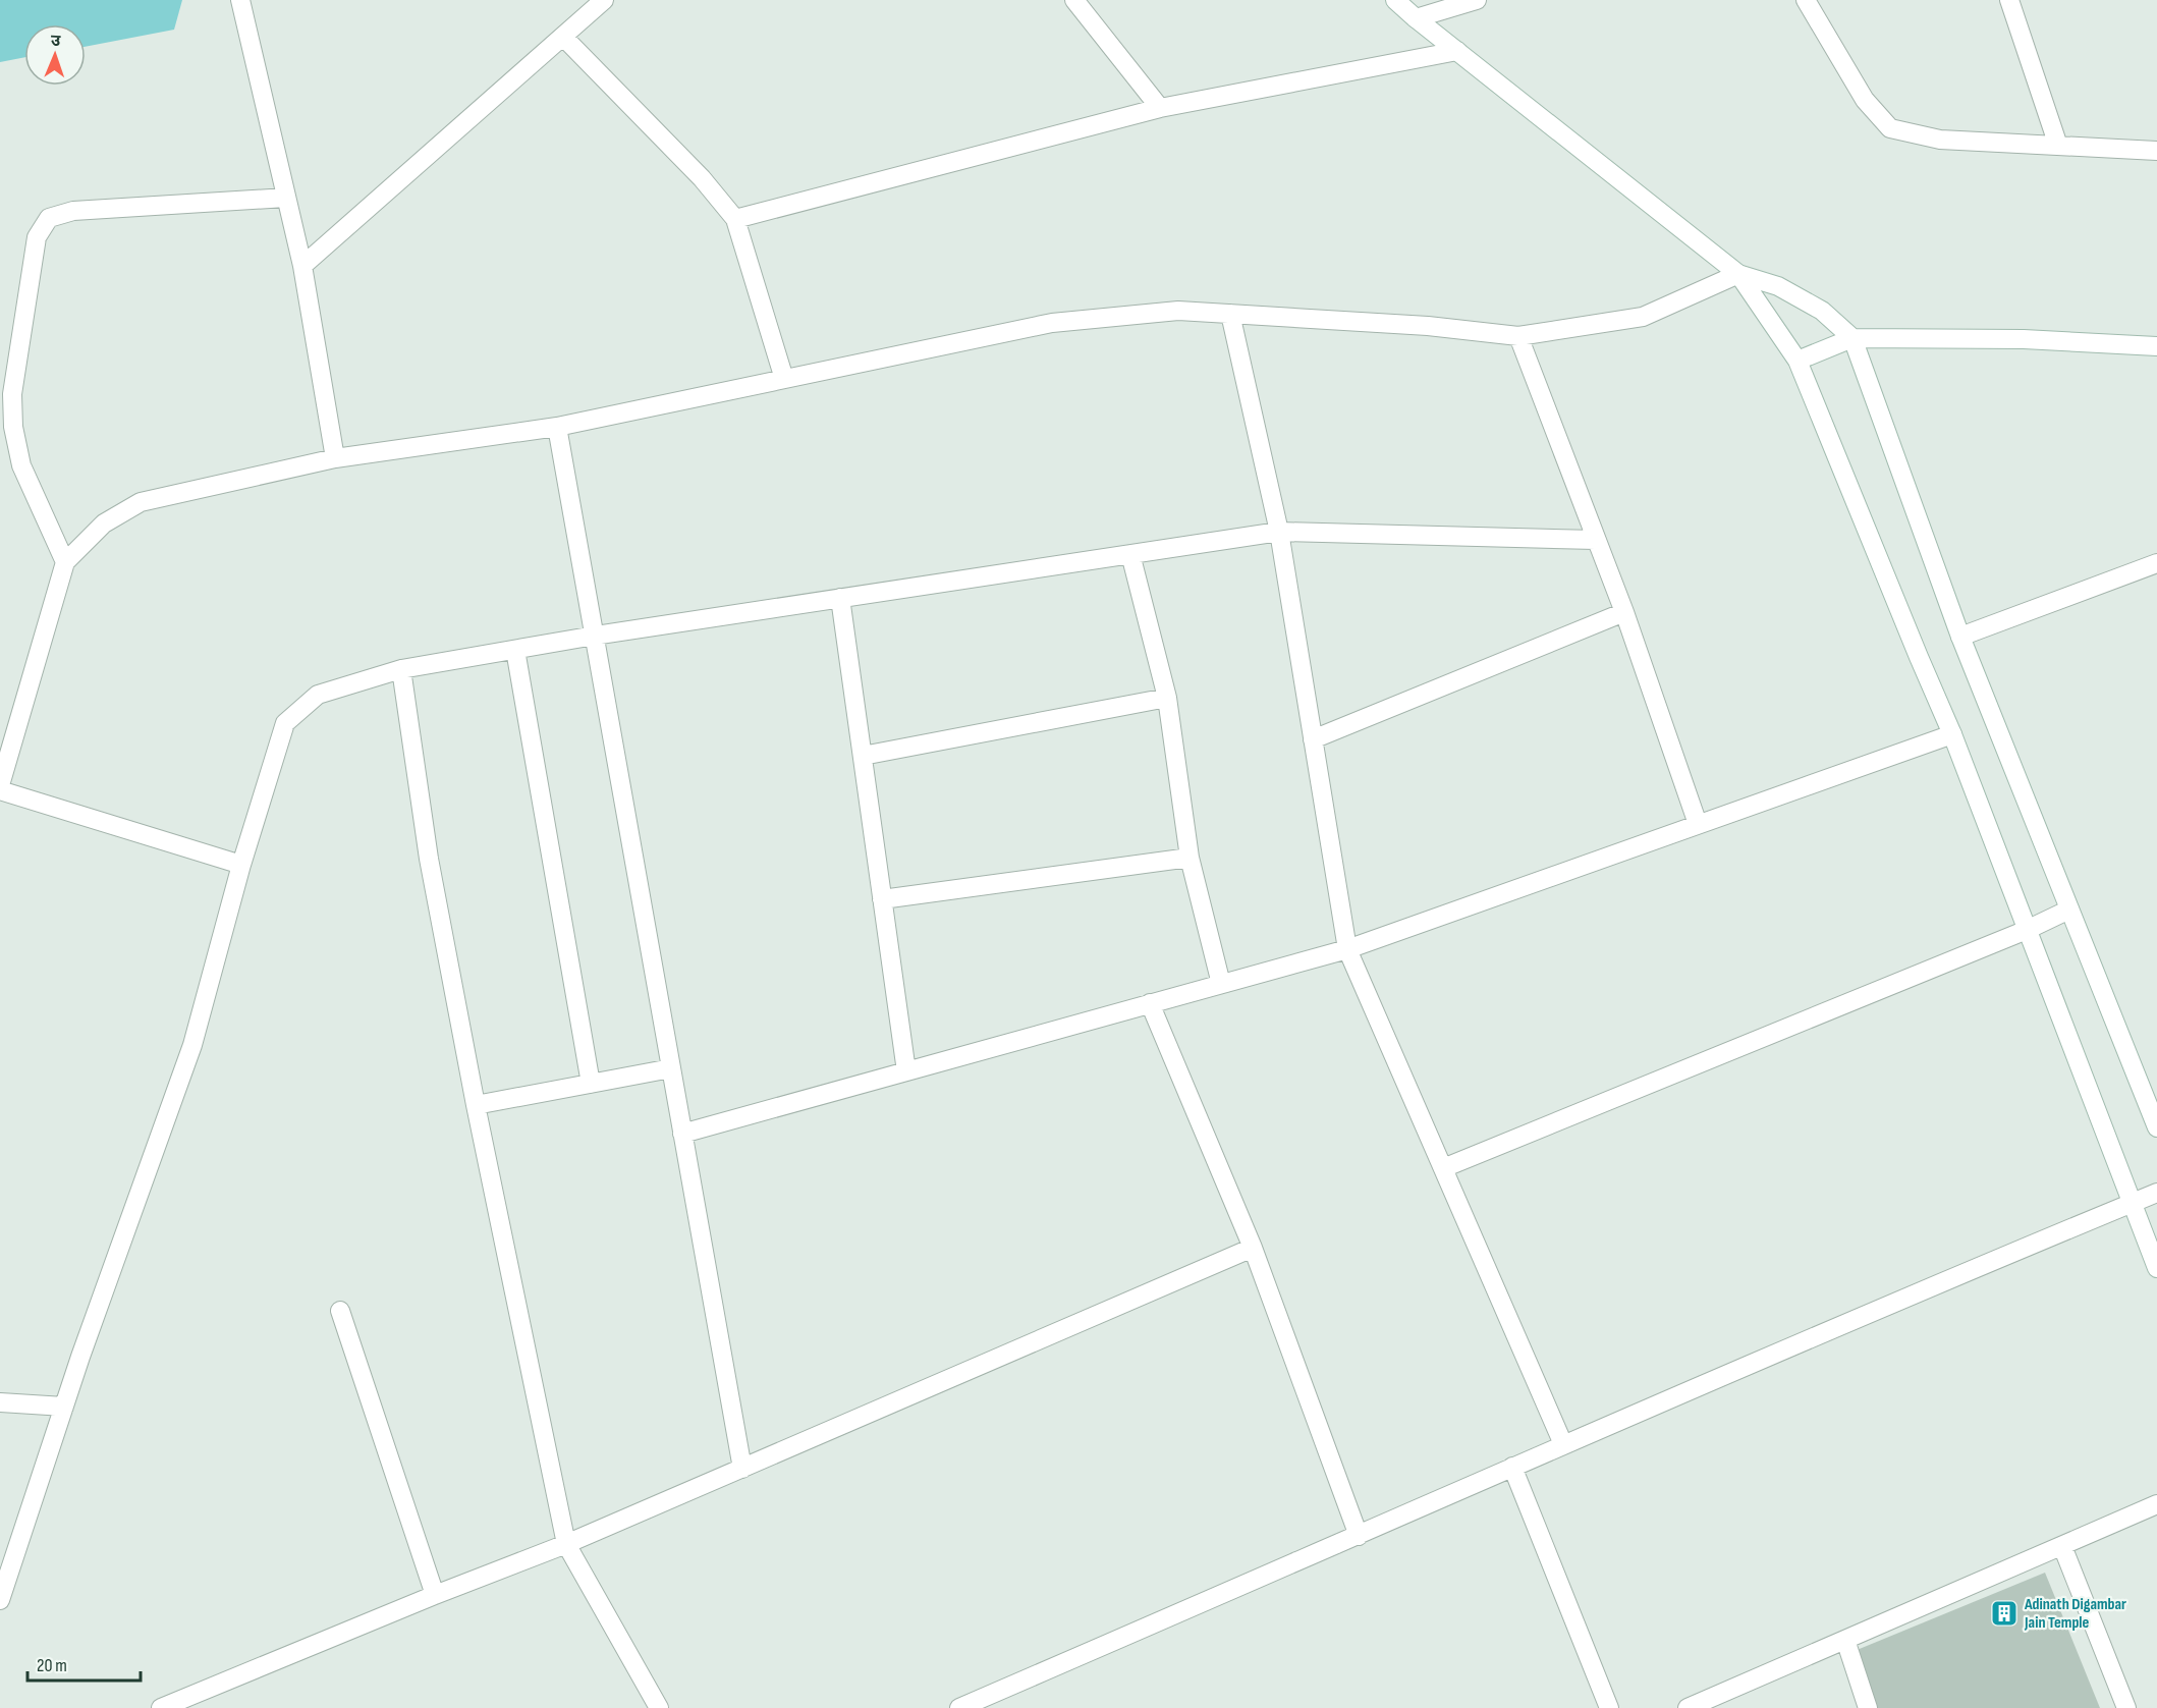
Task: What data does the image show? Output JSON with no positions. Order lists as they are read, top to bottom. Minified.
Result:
{"places":{"building":["Adinath Digambar Jain Temple"]},"scale_bar":"20 m","north":"top"}
